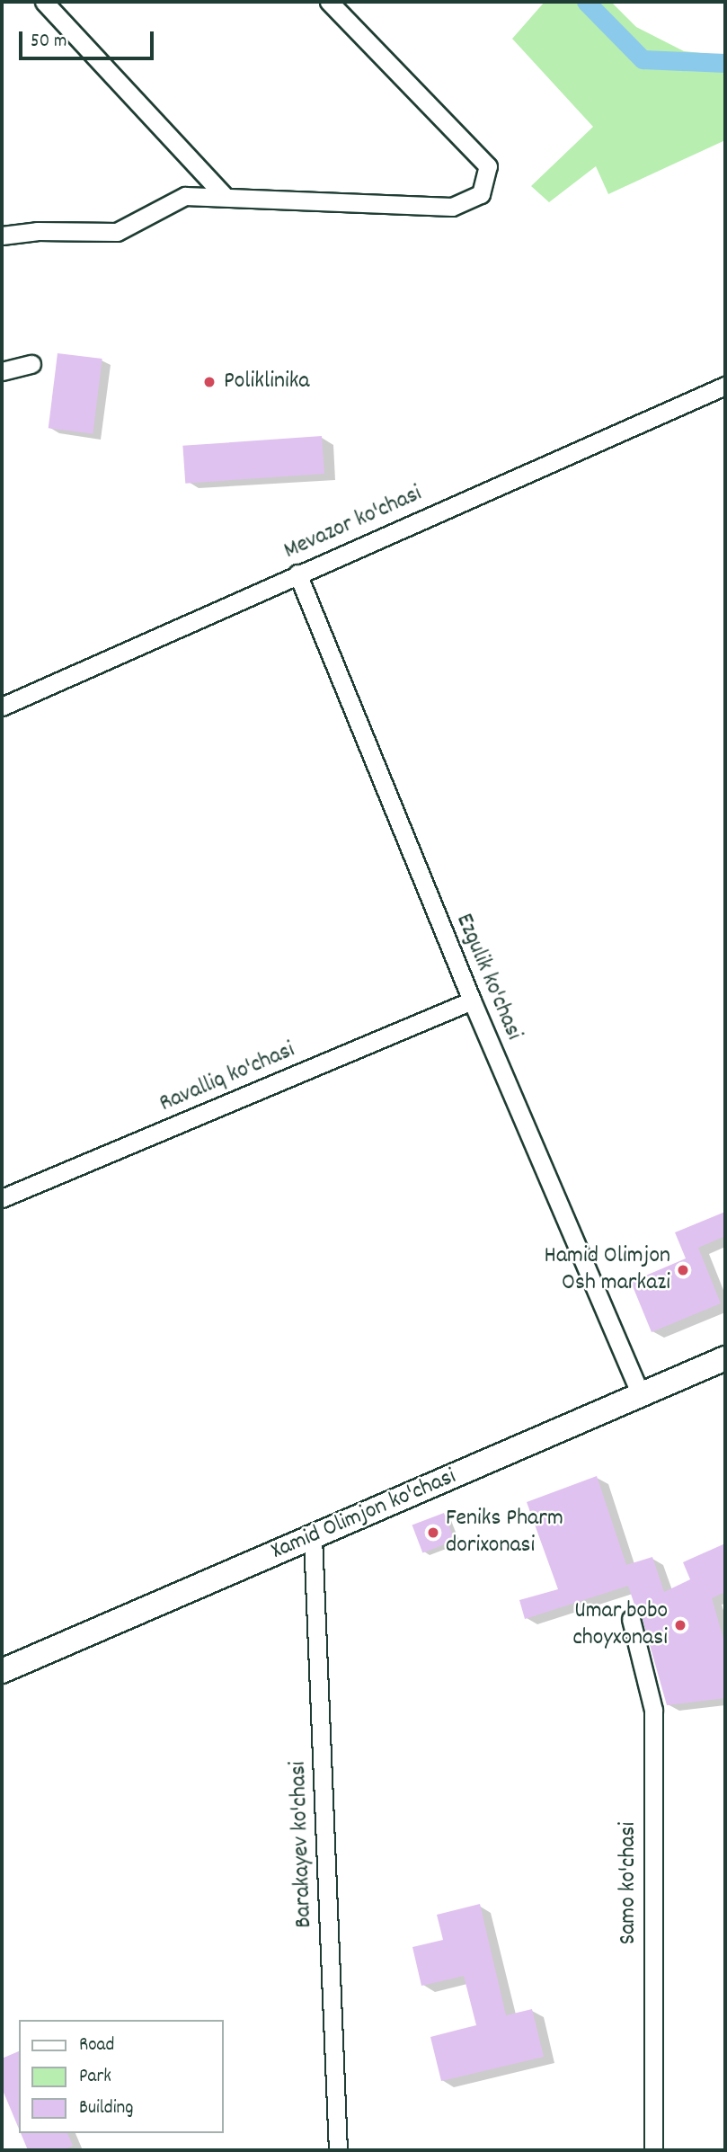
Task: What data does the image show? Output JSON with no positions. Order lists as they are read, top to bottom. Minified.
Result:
{"streets":{"main road":["Xamid Olimjon ko'chasi"],"street":["Mevazor ko'chasi","Ezgulik ko'chasi","Ravalliq ko'chasi","Barakayev ko'chasi","Samo ko'chasi"]},"crossings":[["Mevazor ko'chasi","Ezgulik ko'chasi"],["Ezgulik ko'chasi","Ravalliq ko'chasi"],["Ezgulik ko'chasi","Xamid Olimjon ko'chasi"],["Xamid Olimjon ko'chasi","Barakayev ko'chasi"]],"places":["Poliklinika","Hamid Olimjon Osh markazi","Feniks Pharm dorixonasi","Umar bobo choyxonasi"],"legend":["Road","Park","Building"],"scale_bar":"50 m"}
